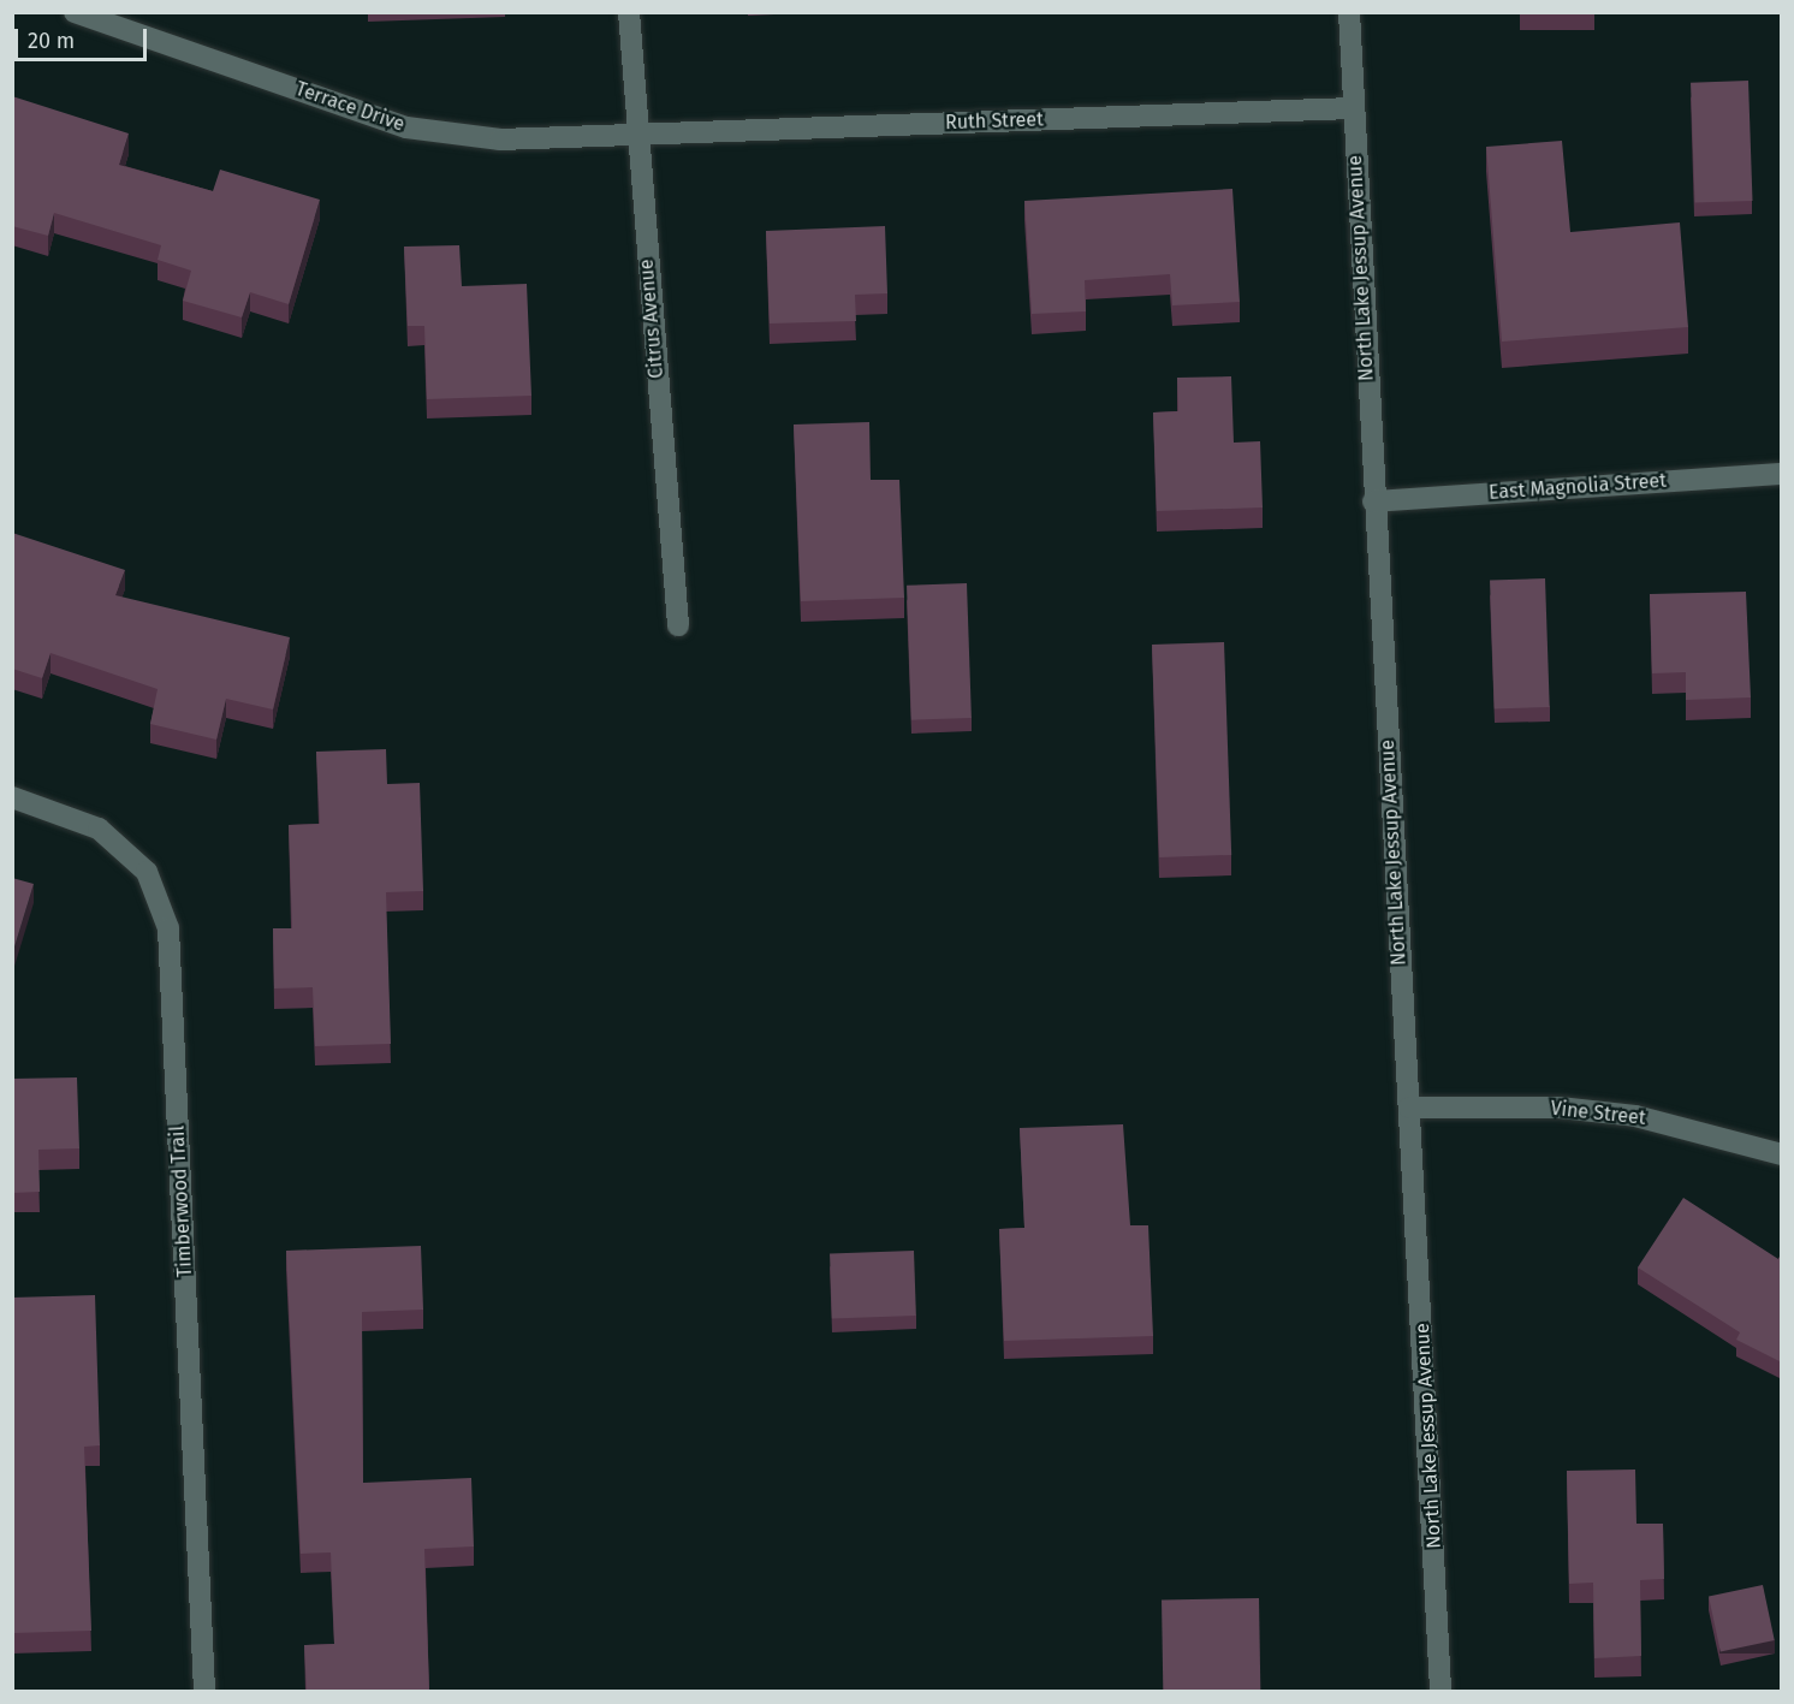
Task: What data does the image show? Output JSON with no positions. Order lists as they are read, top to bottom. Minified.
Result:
{"streets":{"street":["Terrace Drive","Ruth Street","North Lake Jessup Avenue","Citrus Avenue","East Magnolia Street","Vine Street","Timberwood Trail"]},"crossings":[["Terrace Drive","Ruth Street"],["Terrace Drive","Citrus Avenue"],["Ruth Street","North Lake Jessup Avenue"],["Ruth Street","Citrus Avenue"],["North Lake Jessup Avenue","East Magnolia Street"],["North Lake Jessup Avenue","Vine Street"]],"scale_bar":"20 m"}
